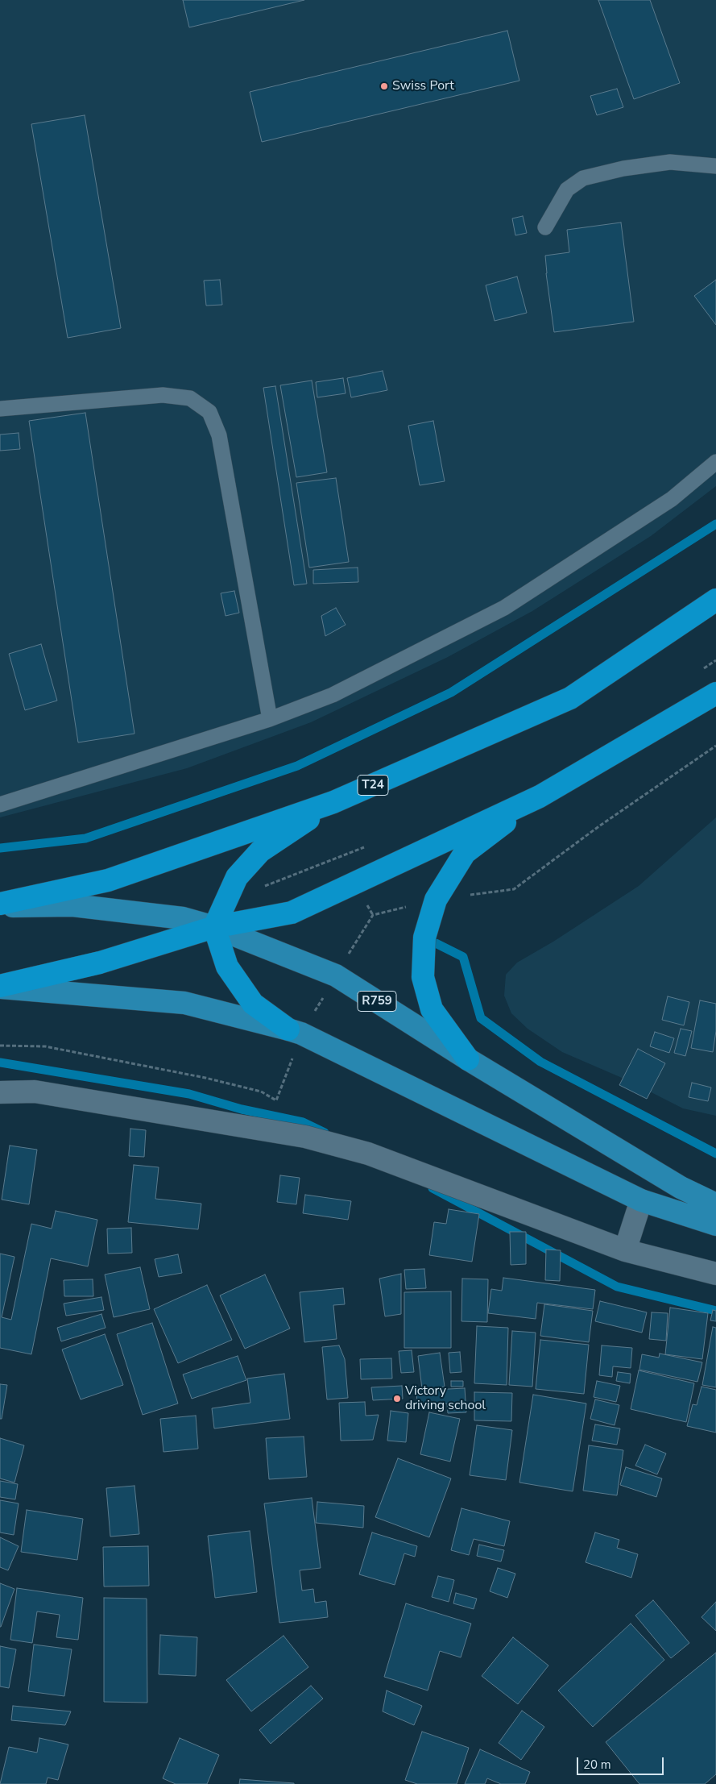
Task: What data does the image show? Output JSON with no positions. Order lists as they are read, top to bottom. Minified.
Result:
{"streets":{"highway":["T24"],"main road":["R759"]},"crossings":[["T24","R759"]],"places":["Swiss Port","Victory driving school"],"scale_bar":"20 m"}
